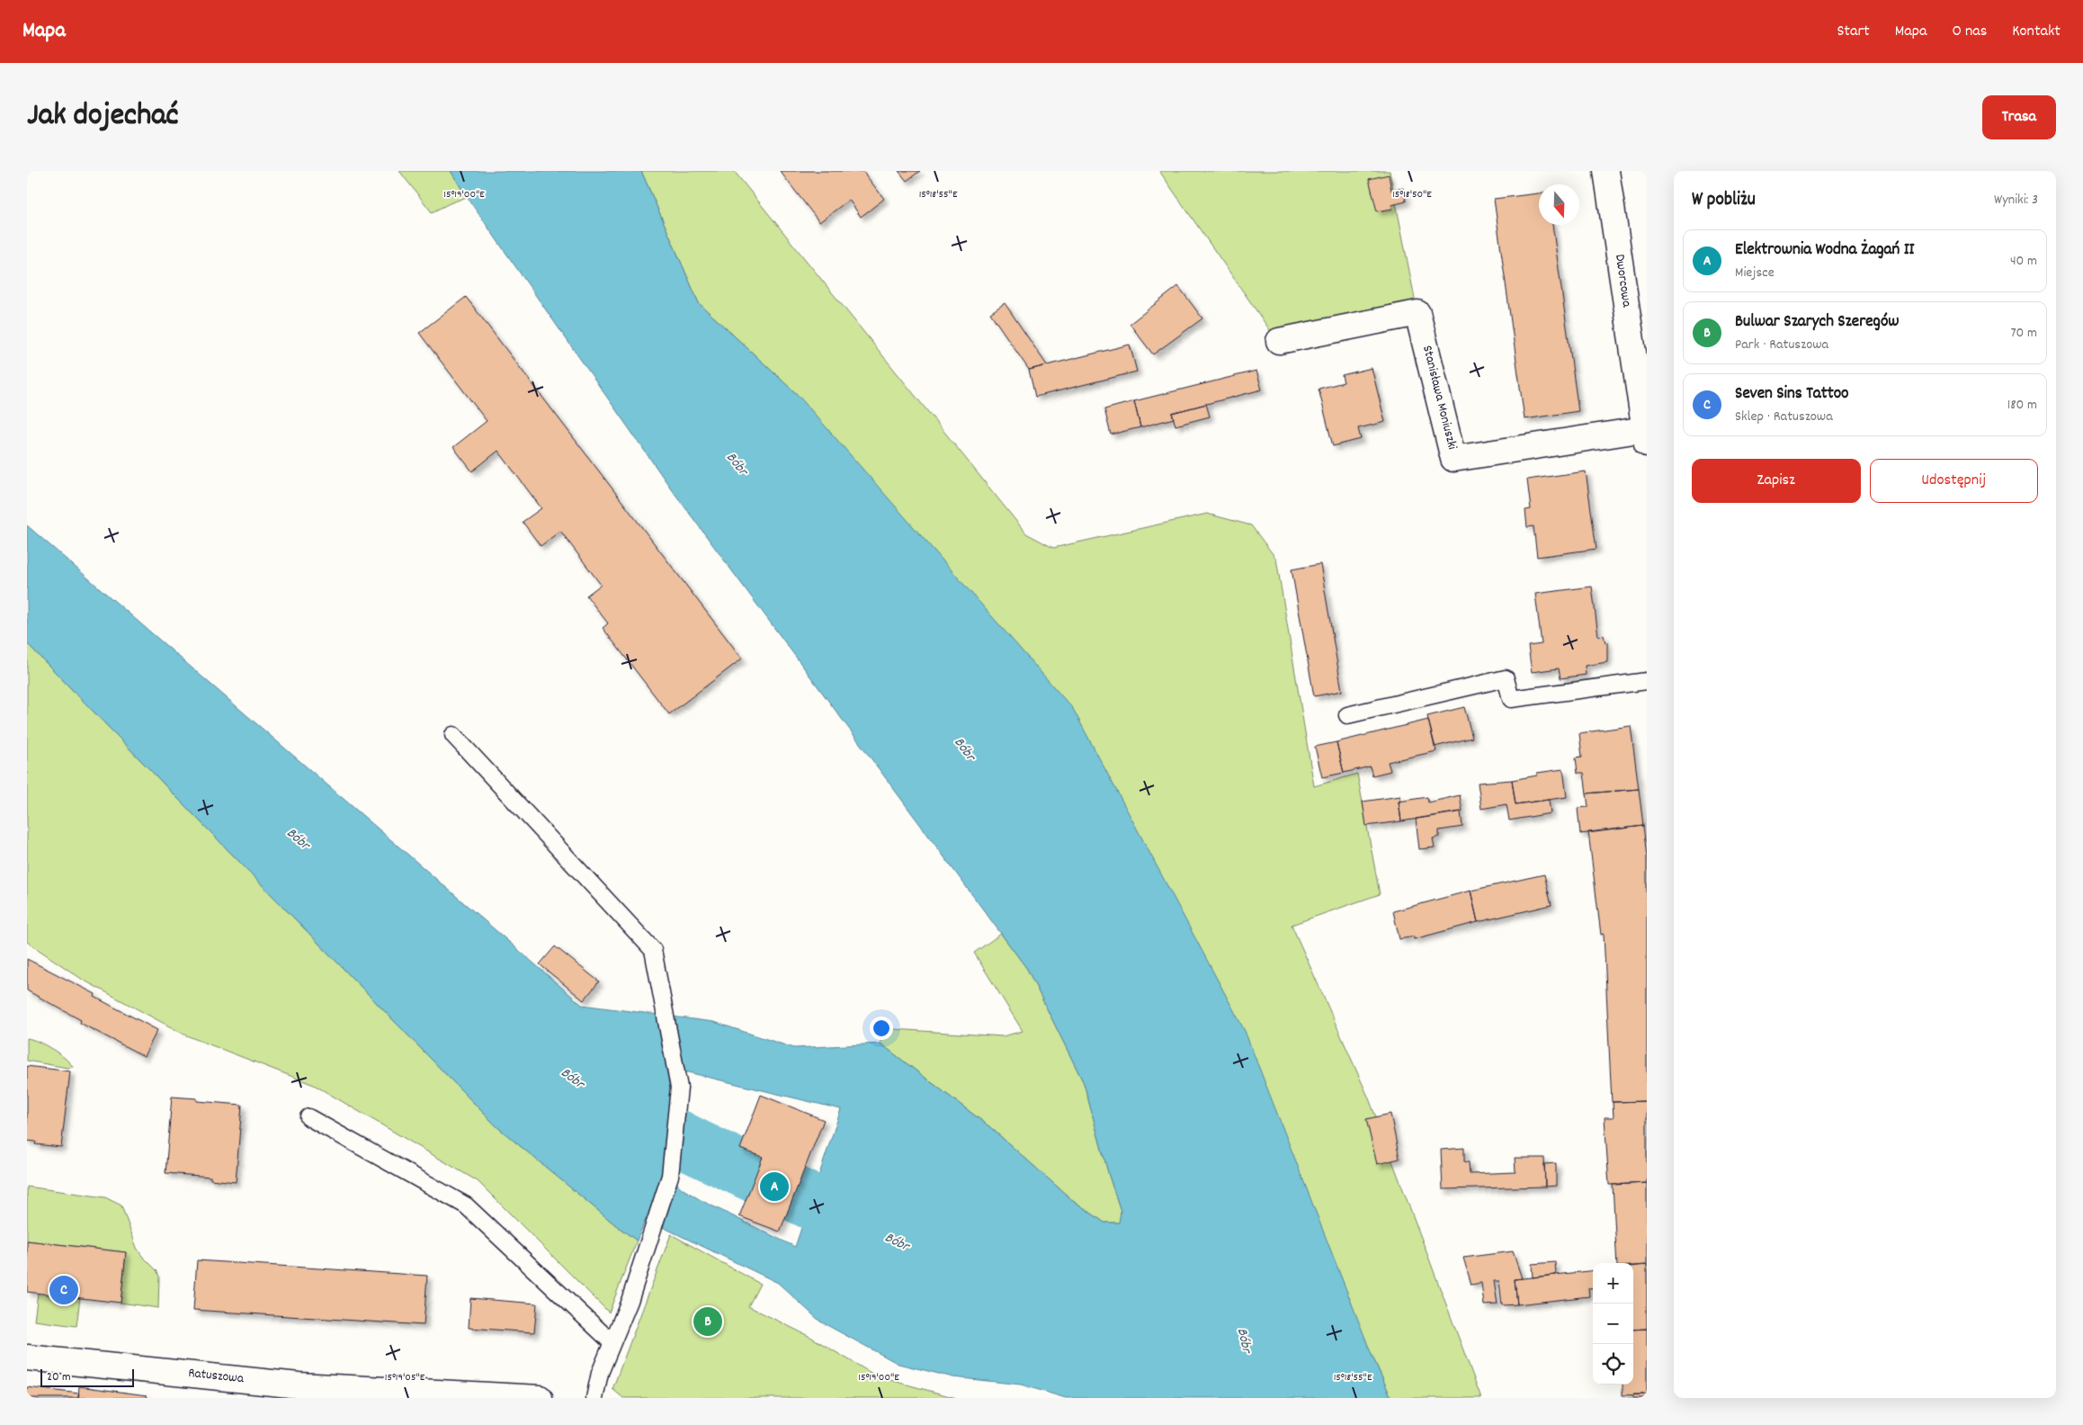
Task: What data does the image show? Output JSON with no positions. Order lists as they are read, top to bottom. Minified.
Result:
{"streets":{"street":["Dworcowa","Stanisława Moniuszki","Ratuszowa"]},"crossings":[["Dworcowa","Stanisława Moniuszki"]],"water":["Bóbr"],"scale_bar":"20 m","north":"bottom","page":{"header":"Mapa","nav":["Start","Mapa","O nas","Kontakt"],"title":"Jak dojechać","buttons":["Trasa",["Zapisz","Udostępnij"]],"heading":["W pobliżu","Wyniki: 3"],"list":[{"mark":"A","name":"Elektrownia Wodna Żagań II","note":"Miejsce","value":"40 m"},{"mark":"B","name":"Bulwar Szarych Szeregów","note":"Park · Ratuszowa","value":"70 m"},{"mark":"C","name":"Seven Sins Tattoo","note":"Sklep · Ratuszowa","value":"180 m"}],"pins":["A","C","B"],"map_buttons":["+","−"],"scale":"20 m"},"coordinates":["15°19'00\"E","15°18'55\"E","15°18'50\"E","15°19'05\"E"]}
